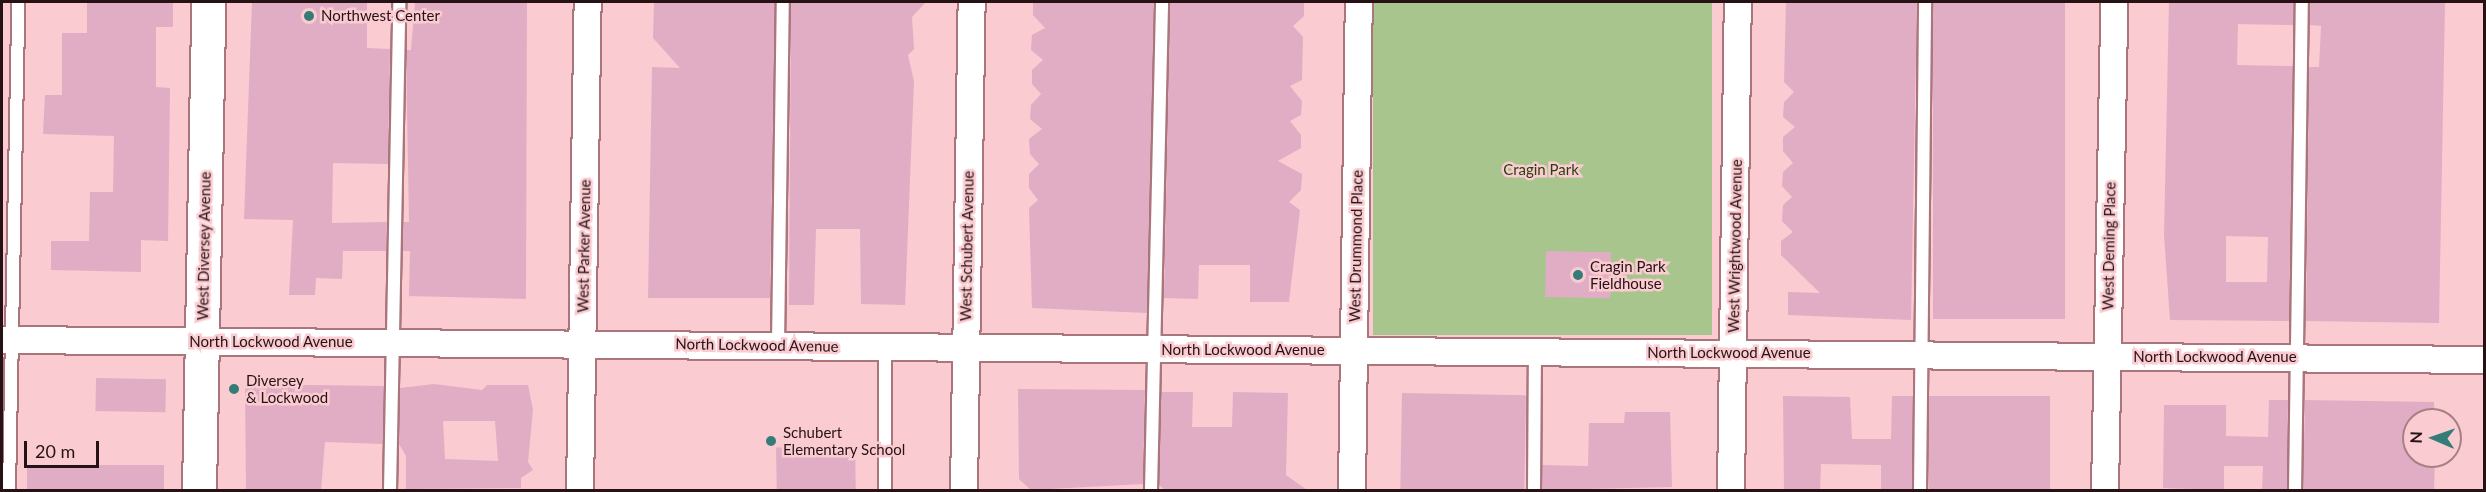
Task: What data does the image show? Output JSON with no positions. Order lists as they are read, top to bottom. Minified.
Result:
{"streets":{"main road":["West Diversey Avenue"],"street":["West Parker Avenue","West Schubert Avenue","West Drummond Place","West Wrightwood Avenue","West Deming Place","North Lockwood Avenue"]},"crossings":[["West Diversey Avenue","North Lockwood Avenue"],["West Parker Avenue","North Lockwood Avenue"],["West Schubert Avenue","North Lockwood Avenue"],["West Drummond Place","North Lockwood Avenue"],["West Wrightwood Avenue","North Lockwood Avenue"],["West Deming Place","North Lockwood Avenue"]],"parks":["Cragin Park"],"places":["Northwest Center","Cragin Park Fieldhouse","Diversey & Lockwood","Schubert Elementary School"],"scale_bar":"20 m","north":"left"}
